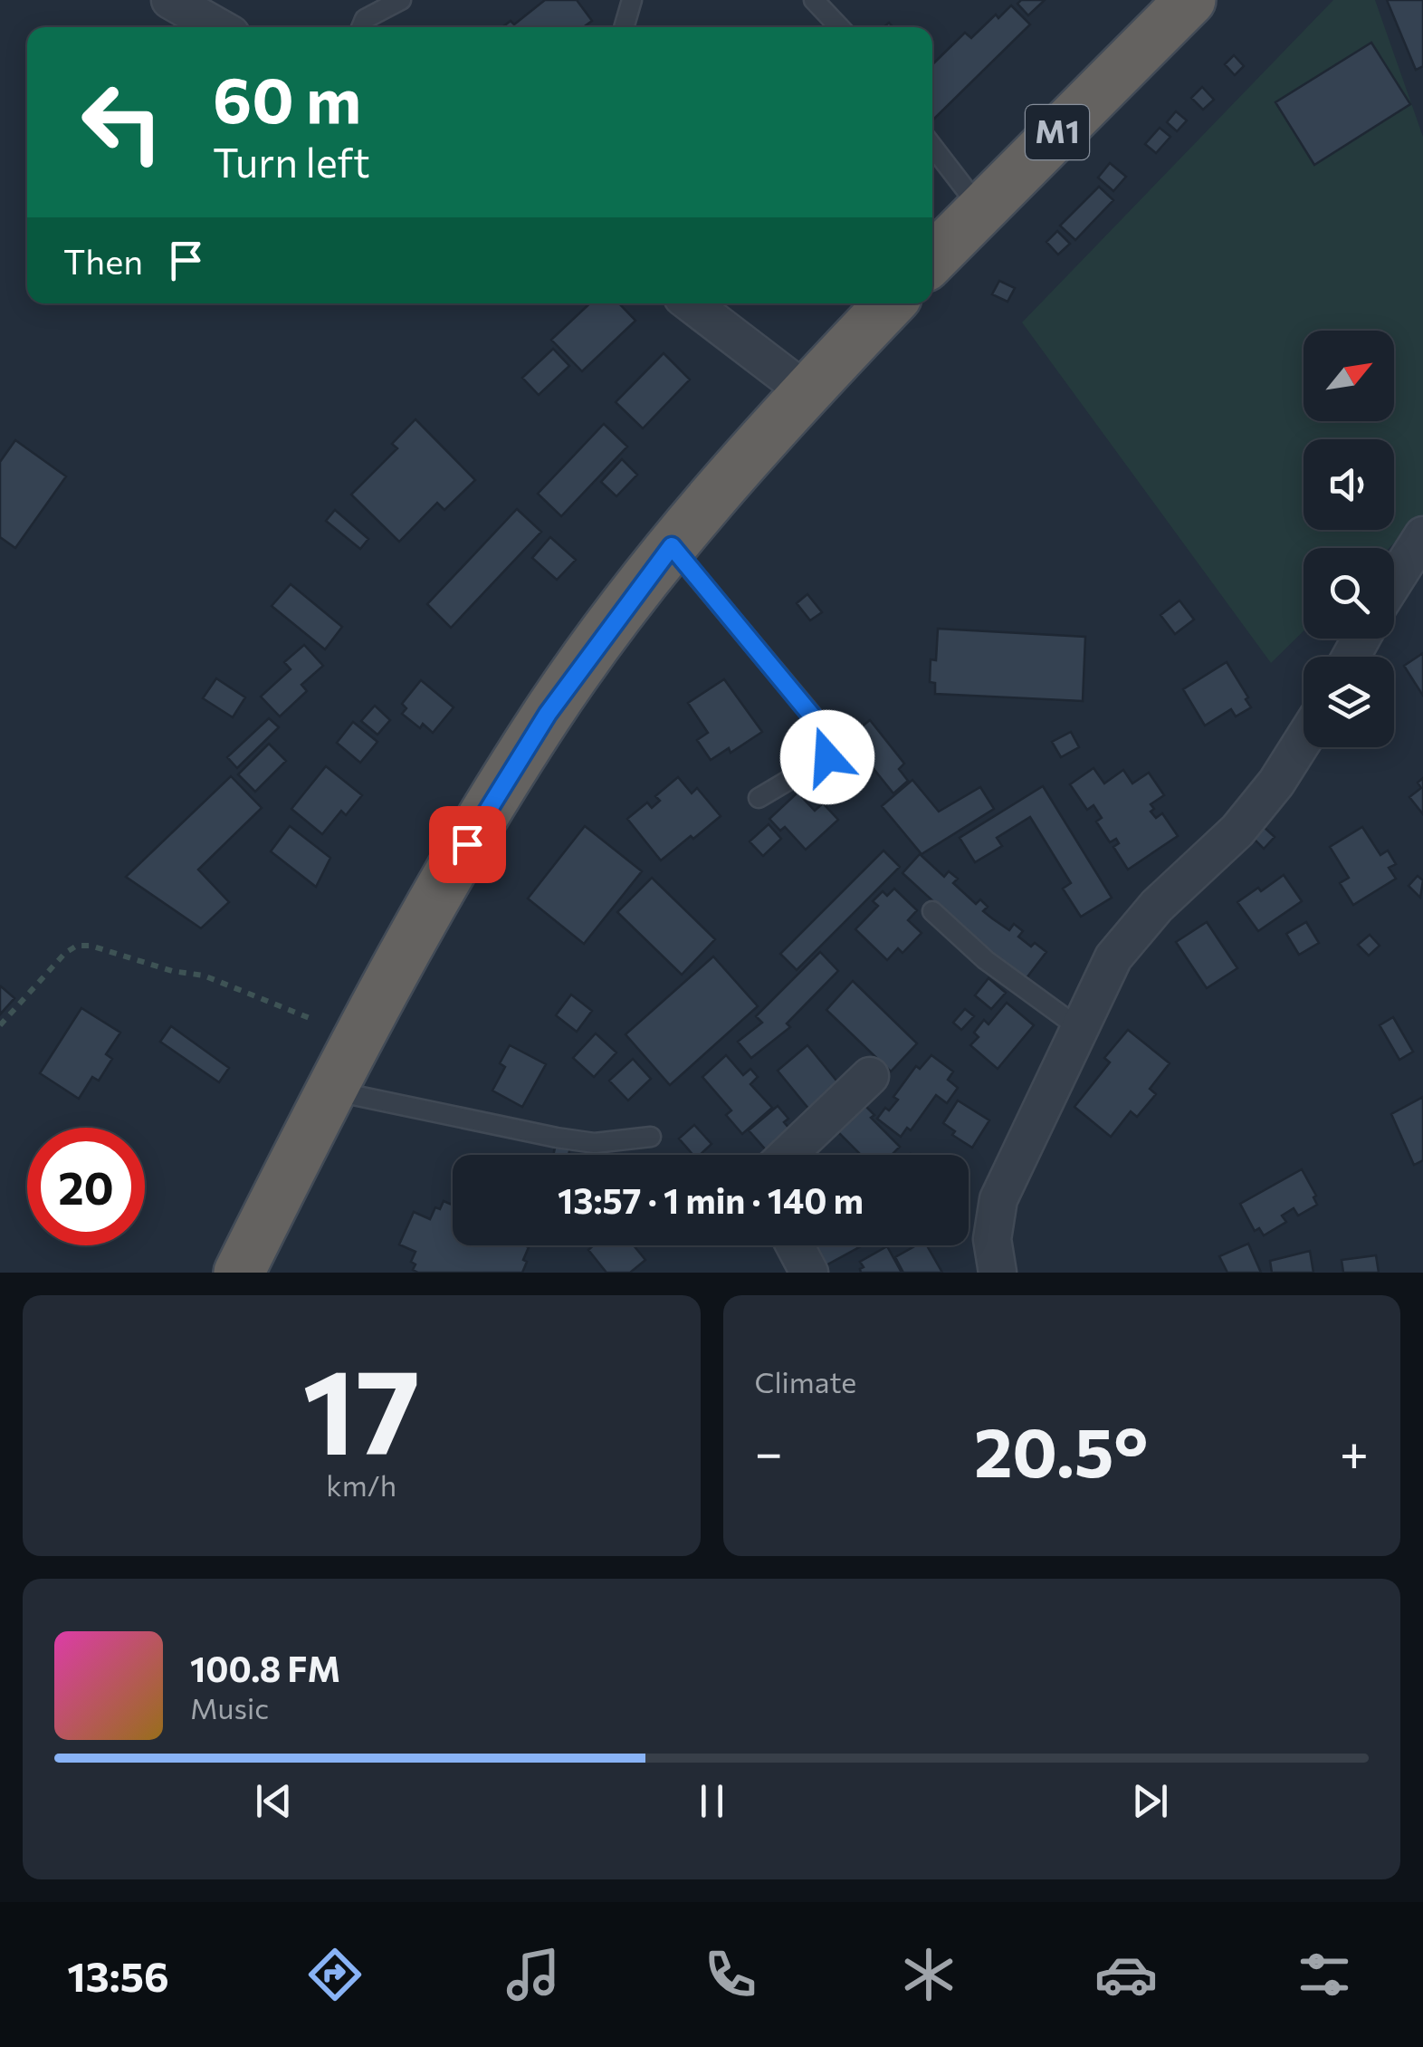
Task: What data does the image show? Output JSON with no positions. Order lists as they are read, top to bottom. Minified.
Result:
{"streets":{"highway":["M1"]},"north":"top right","page":{"turn":["60 m","Turn left"],"then":"Then","limit":"20","trip":"13:57 · 1 min · 140 m","tile":[["17","km/h"],"Climate"],"heat":["−","20.5°","+"],"song":["100.8 FM","Music"],"tabs":"13:56"}}
